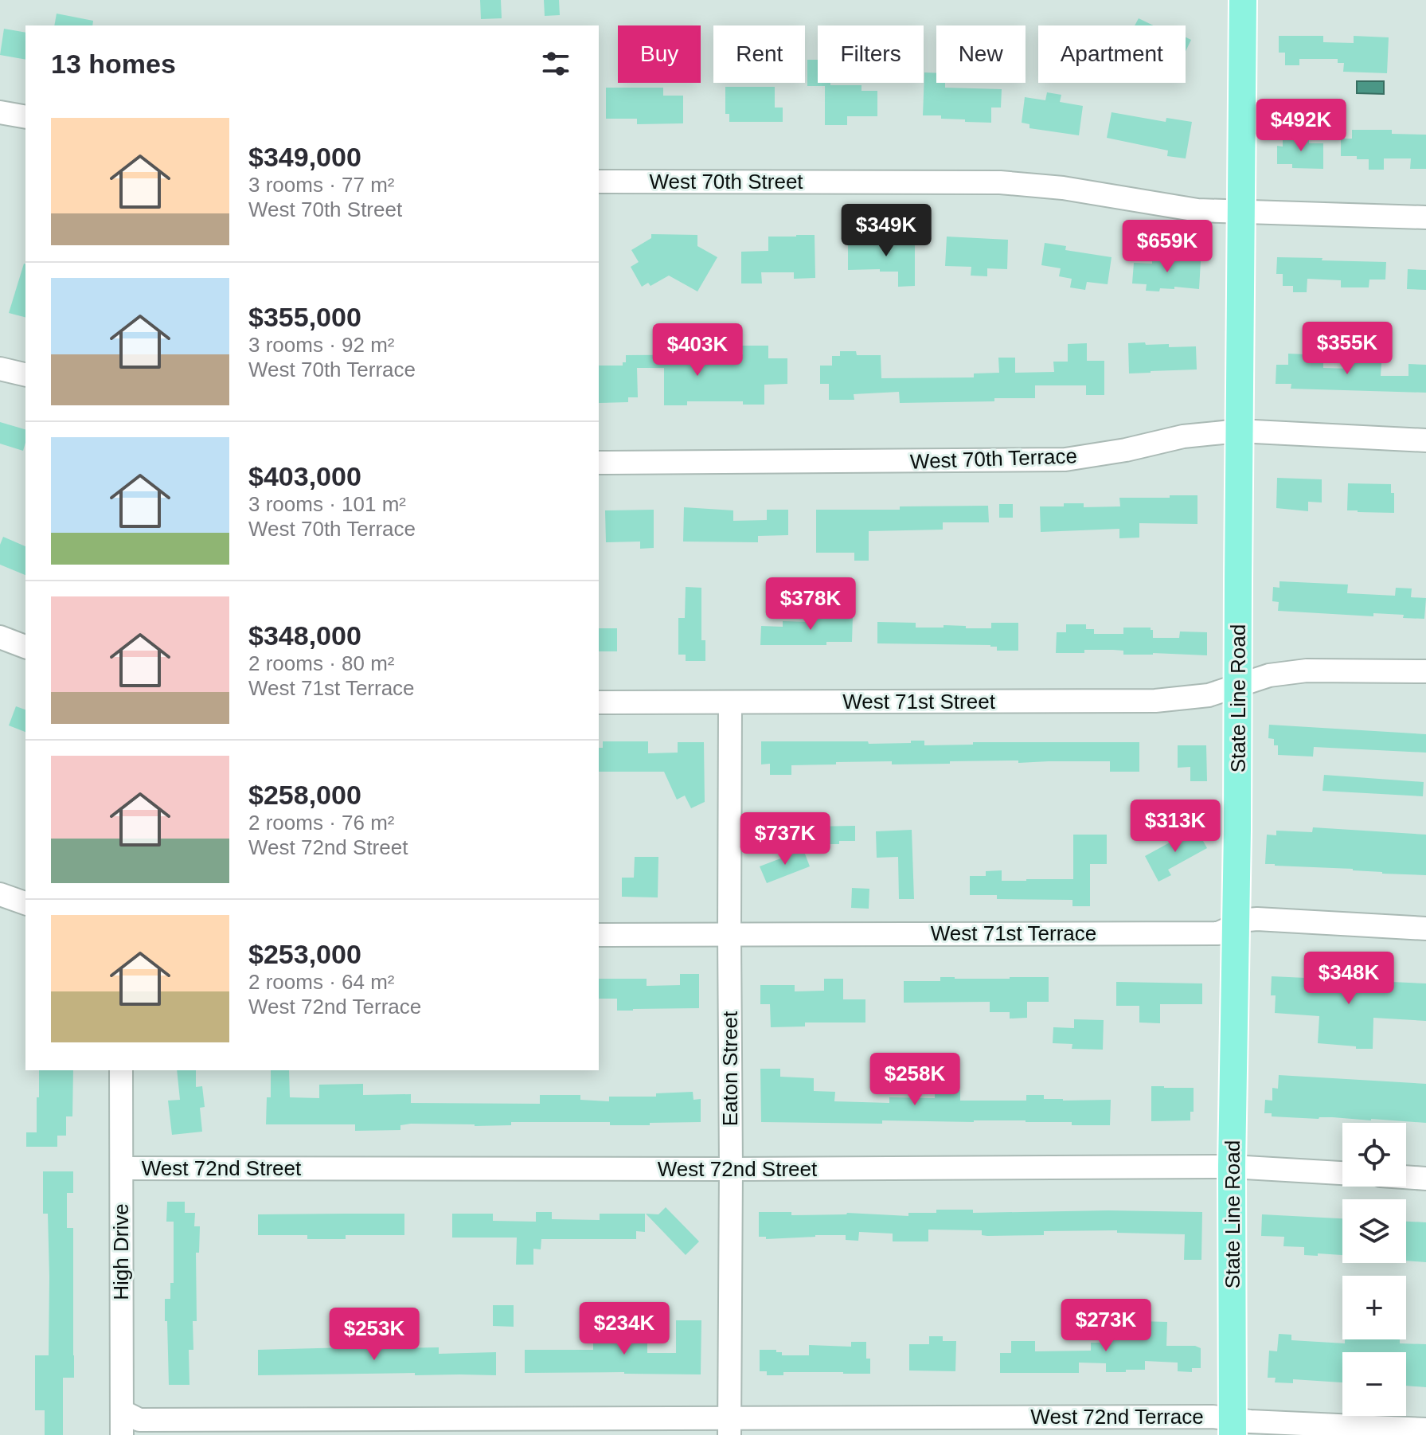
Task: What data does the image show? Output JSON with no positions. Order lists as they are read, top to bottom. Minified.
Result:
{"streets":{"main road":["State Line Road"],"street":["West 70th Street","West 70th Terrace","West 71st Street","West 71st Terrace","Eaton Street","West 72nd Street","High Drive","West 72nd Terrace"]},"crossings":[["West 70th Street","State Line Road"],["West 70th Terrace","State Line Road"],["State Line Road","West 71st Street"],["State Line Road","West 71st Terrace"],["State Line Road","West 72nd Street"],["State Line Road","West 72nd Terrace"],["West 71st Street","Eaton Street"],["West 71st Terrace","Eaton Street"],["Eaton Street","West 72nd Street"],["Eaton Street","West 72nd Terrace"],["West 72nd Street","High Drive"],["High Drive","West 72nd Terrace"]],"page":{"chip":["Buy","Rent","Filters","New","Apartment"],"heading":"13 homes","price":["$492K","$349K","$659K","$355K","$403K","$378K","$313K","$737K","$348K","$258K","$273K","$234K","$253K"],"list":[{"name":"$349,000","note":"3 rooms · 77 m² · West 70th Street"},{"name":"$355,000","note":"3 rooms · 92 m² · West 70th Terrace"},{"name":"$403,000","note":"3 rooms · 101 m² · West 70th Terrace"},{"name":"$348,000","note":"2 rooms · 80 m² · West 71st Terrace"},{"name":"$258,000","note":"2 rooms · 76 m² · West 72nd Street"},{"name":"$253,000","note":"2 rooms · 64 m² · West 72nd Terrace"}],"map_buttons":["+","−"]}}
